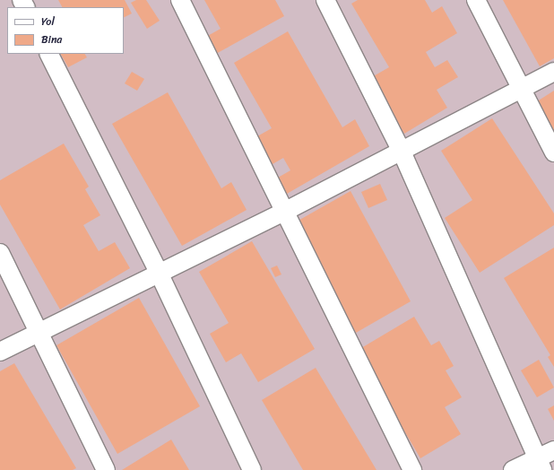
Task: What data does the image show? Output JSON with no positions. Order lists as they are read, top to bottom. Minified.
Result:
{"legend":["Yol","Bina"]}
